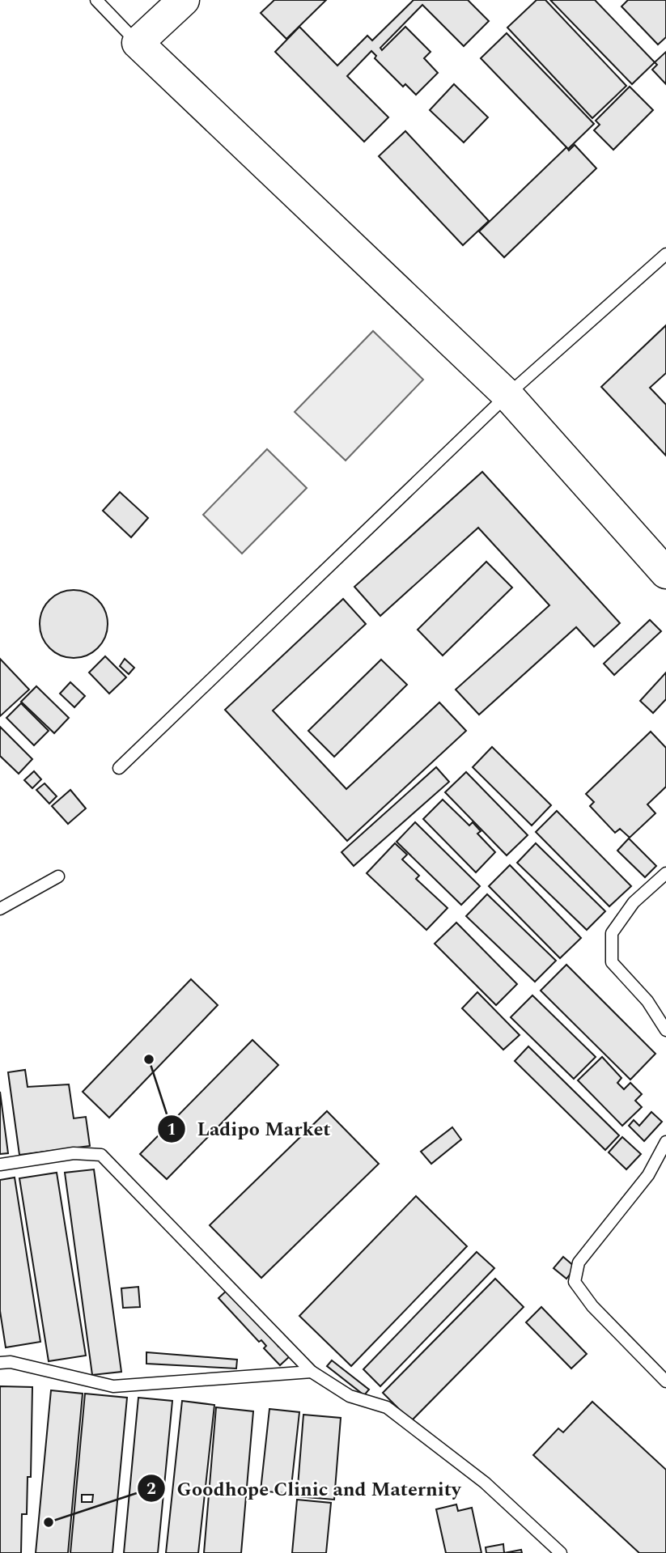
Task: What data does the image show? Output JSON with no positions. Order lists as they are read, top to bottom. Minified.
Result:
{"places":["Ladipo Market","Goodhope Clinic and Maternity"]}
